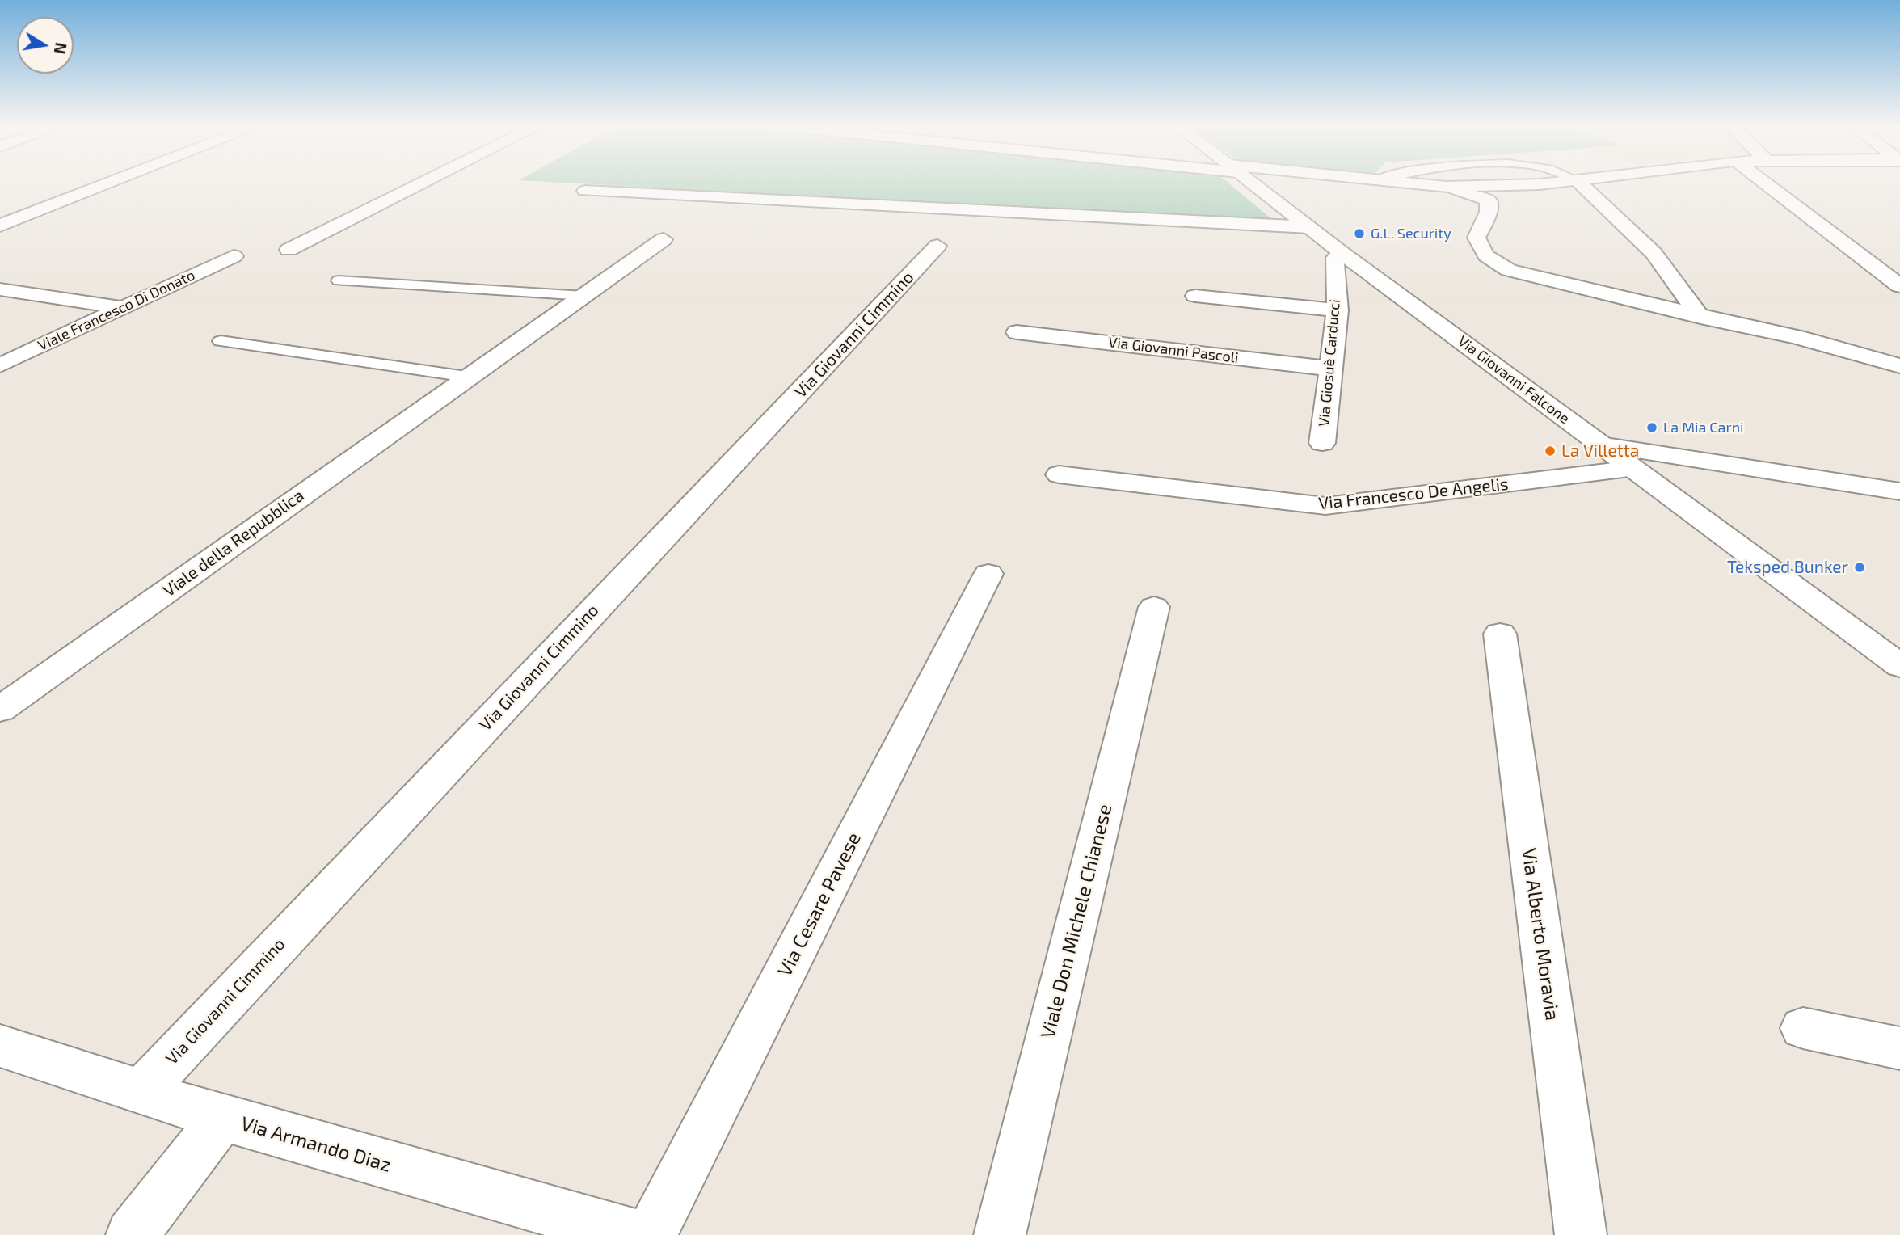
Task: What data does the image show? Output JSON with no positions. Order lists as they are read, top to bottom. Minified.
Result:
{"streets":{"street":["Viale Francesco Di Donato","Via Giovanni Cimmino","Via Giovanni Pascoli","Via Giosuè Carducci","Via Giovanni Falcone","Via Francesco De Angelis","Viale della Repubblica","Via Cesare Pavese","Viale Don Michele Chianese","Via Alberto Moravia","Via Armando Diaz"]},"crossings":[["Via Giovanni Cimmino","Via Armando Diaz"],["Via Giovanni Pascoli","Via Giosuè Carducci"],["Via Giosuè Carducci","Via Giovanni Falcone"],["Via Giovanni Falcone","Via Francesco De Angelis"]],"places":["G.L. Security","La Mia Carni","La Villetta","Teksped Bunker"],"north":"right"}
